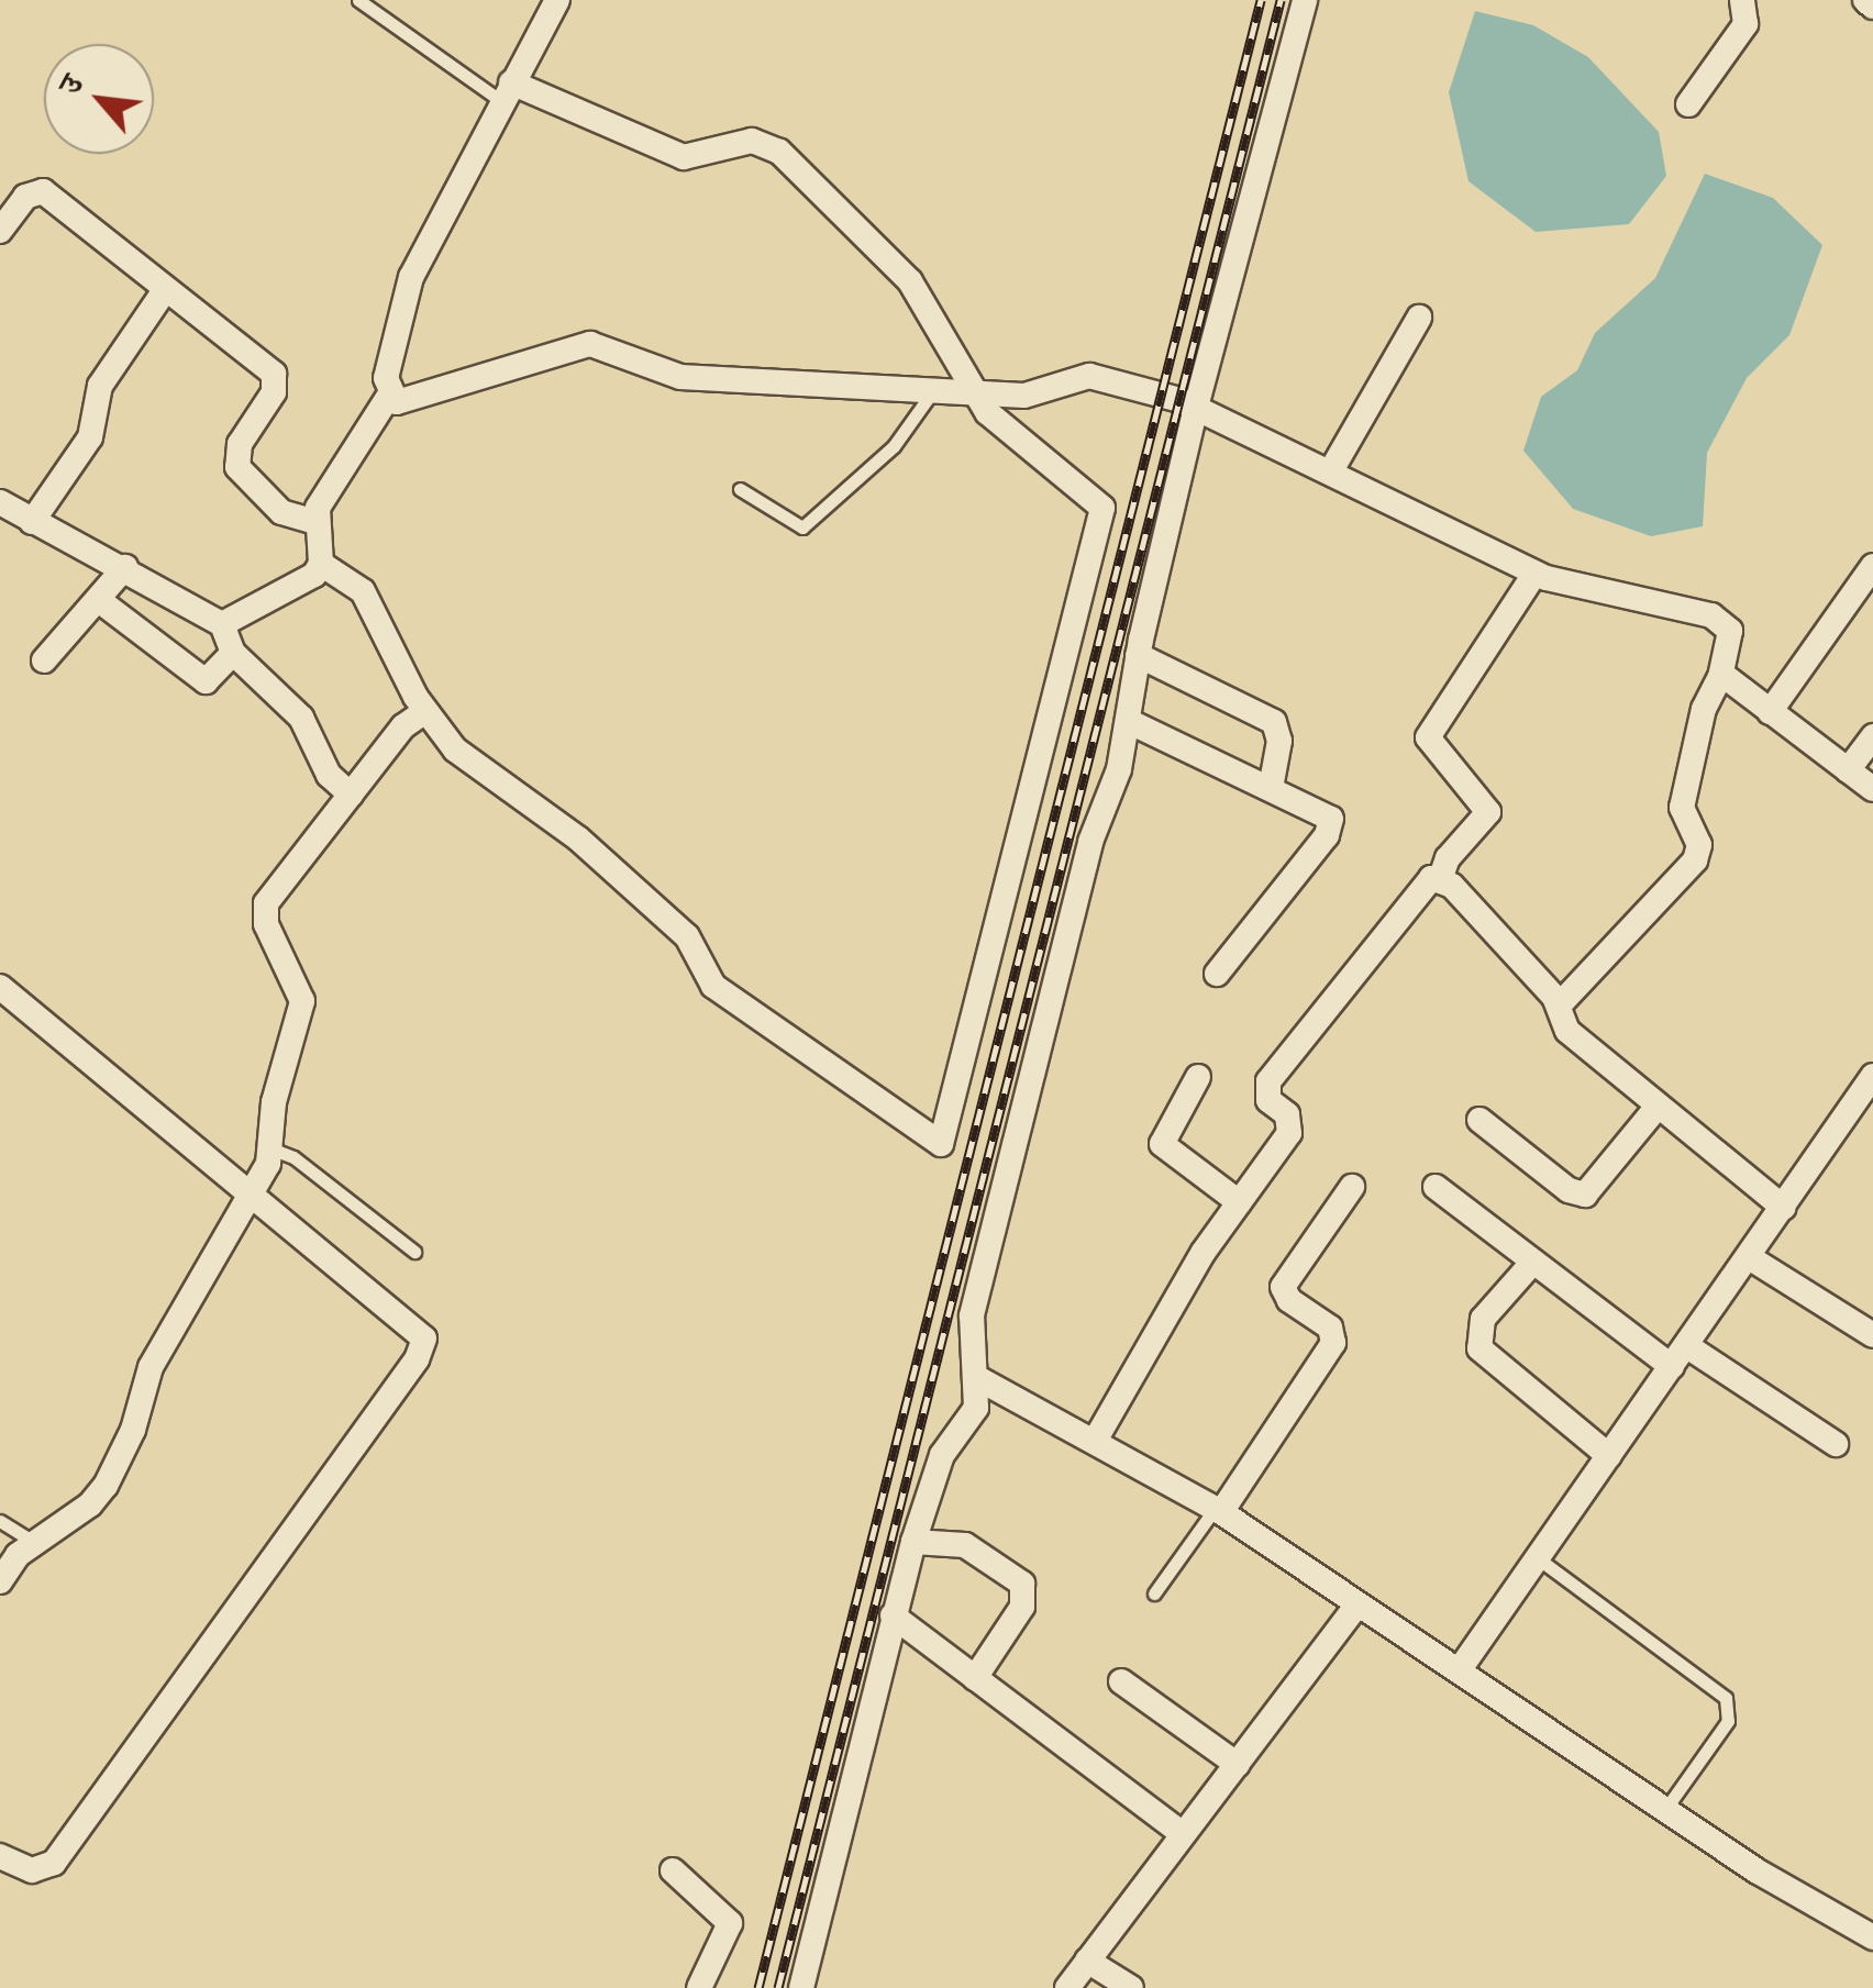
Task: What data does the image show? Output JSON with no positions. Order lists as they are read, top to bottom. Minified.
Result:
{"north":"top left"}
